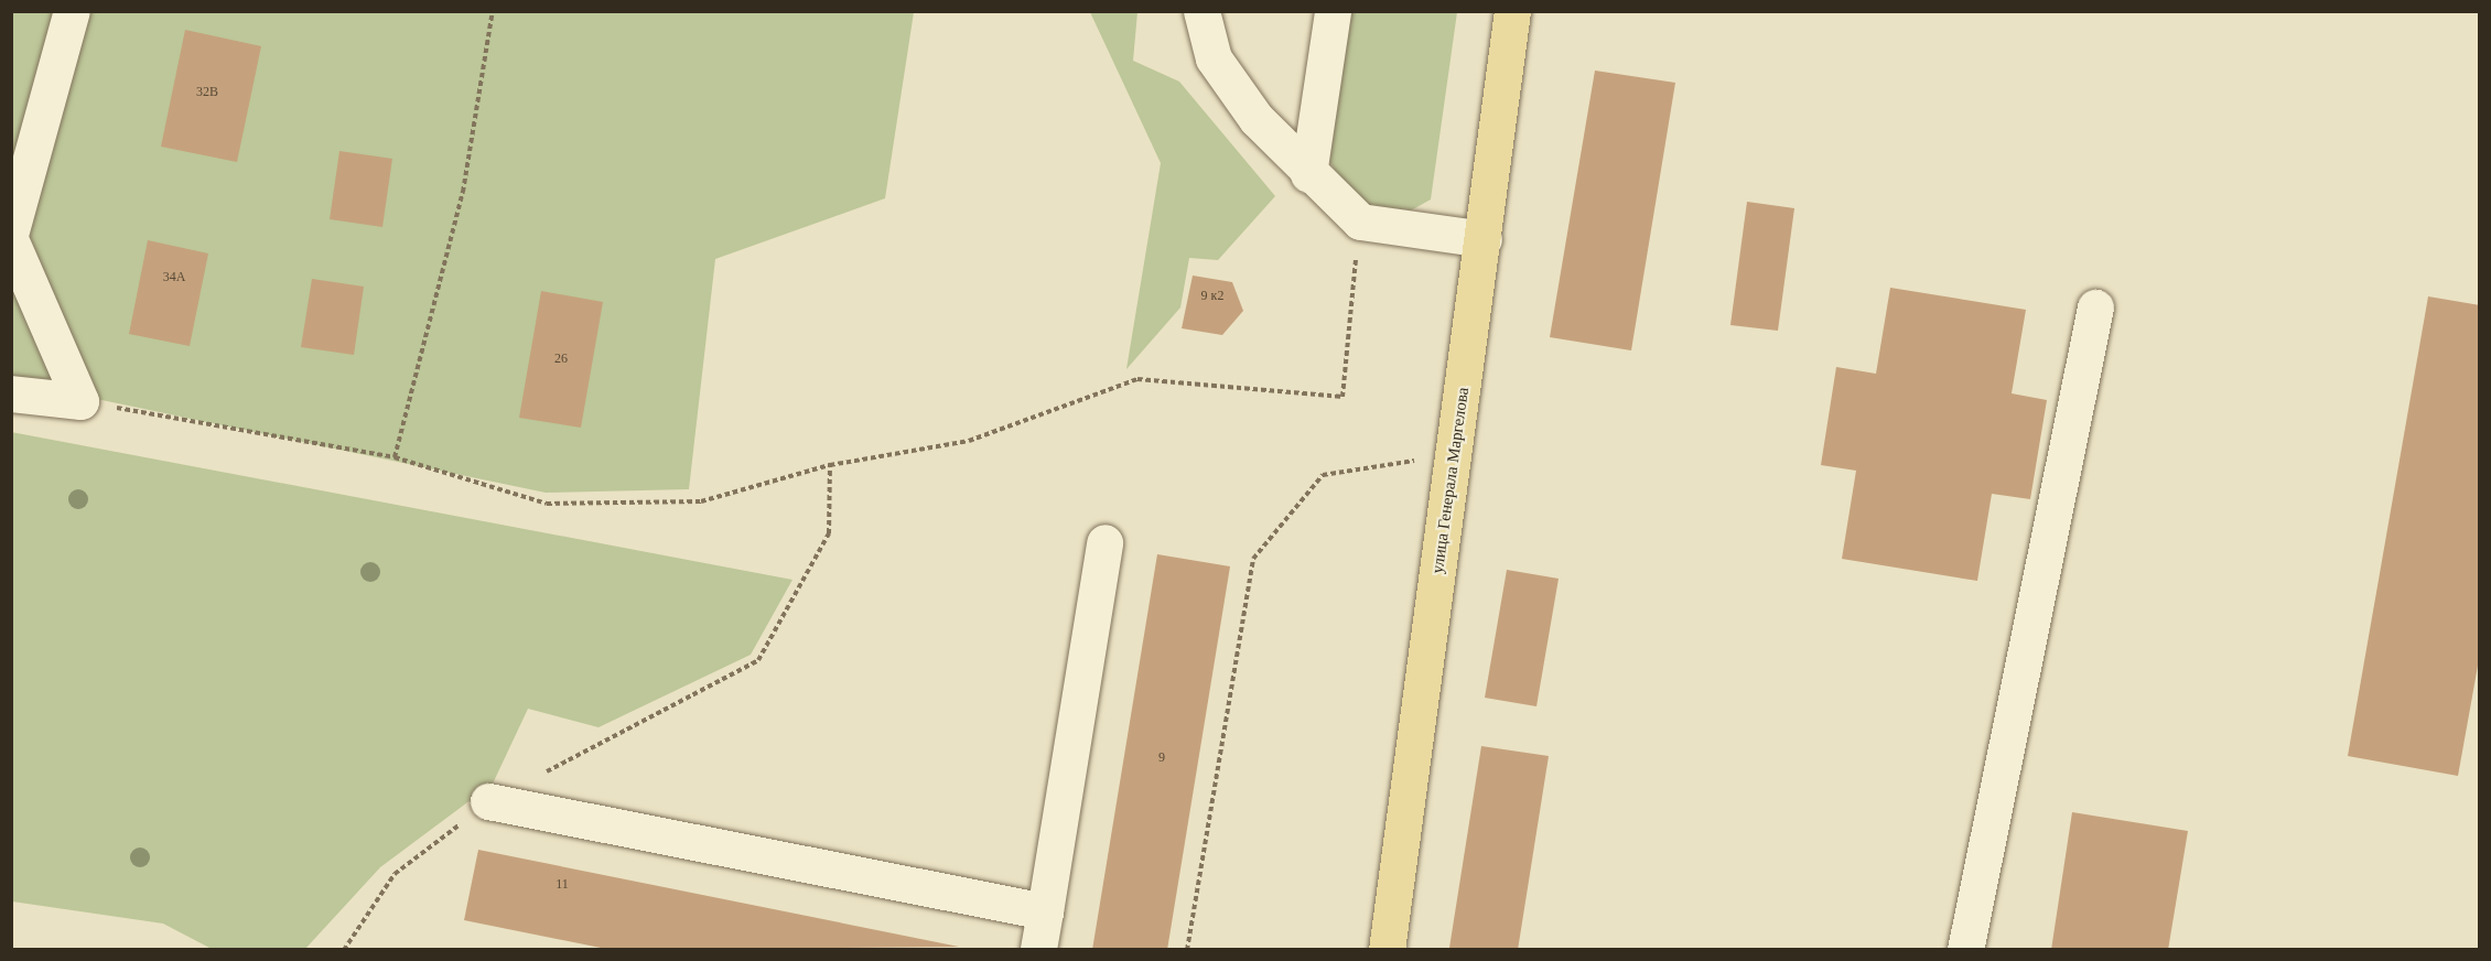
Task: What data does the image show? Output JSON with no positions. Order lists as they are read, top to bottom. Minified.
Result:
{"streets":{"main road":["улица Генерала Маргелова"]},"house_numbers":["32В","34A","9 к2","26","9","11"]}
